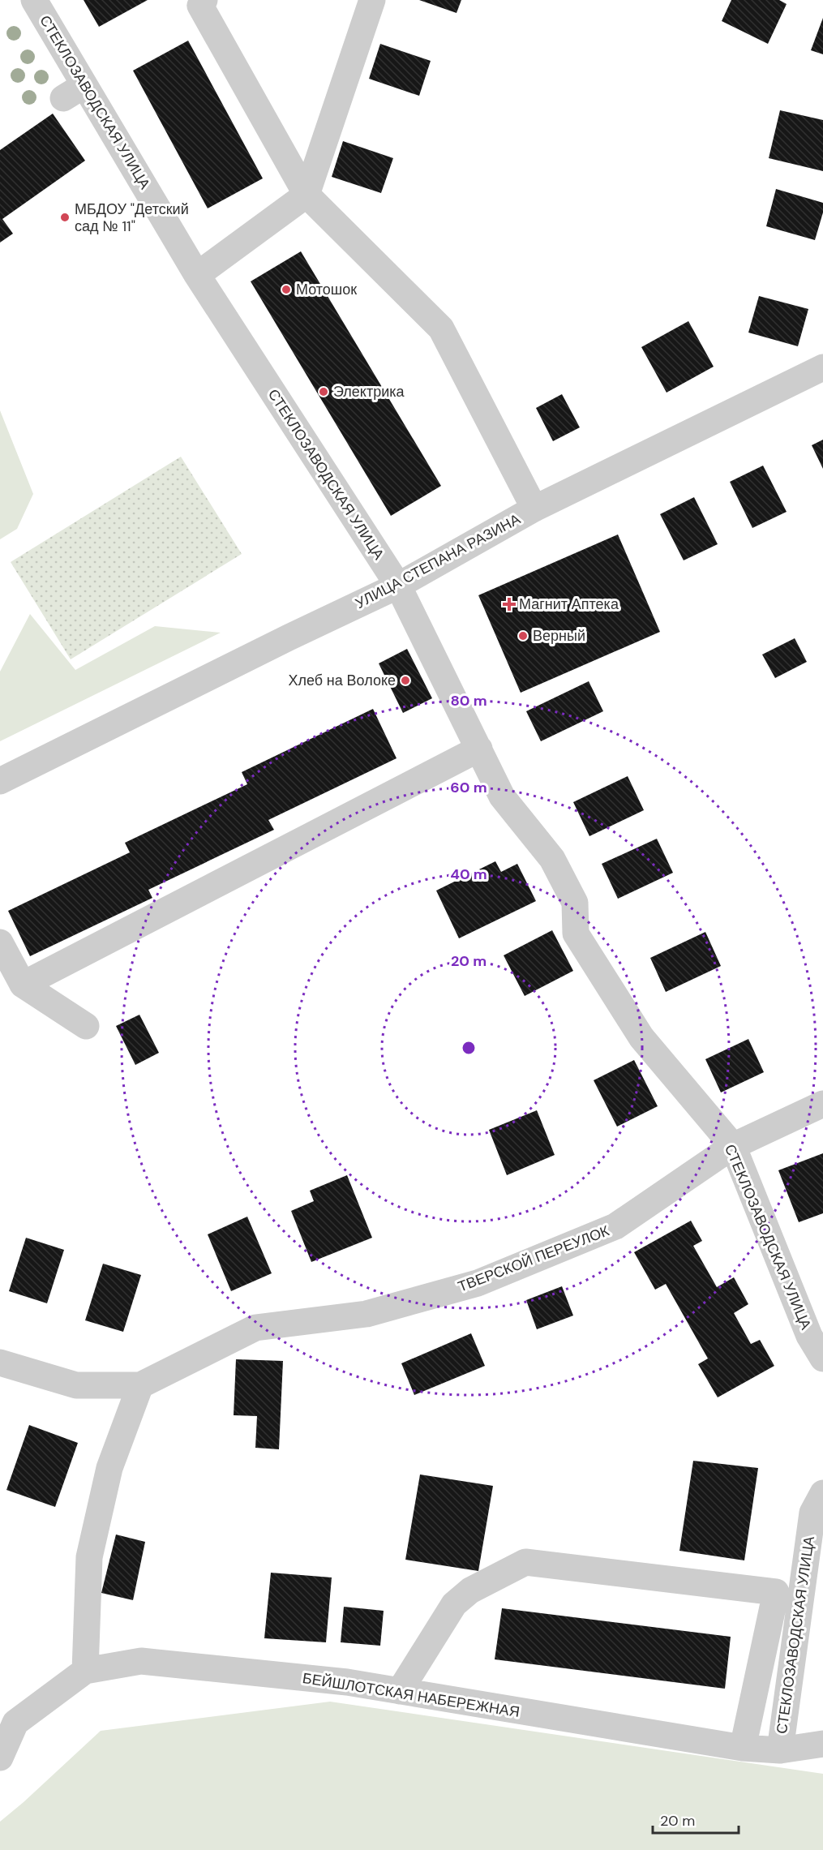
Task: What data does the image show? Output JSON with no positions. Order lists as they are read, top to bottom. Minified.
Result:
{"streets":{"street":["СТЕКЛОЗАВОДСКАЯ УЛИЦА","УЛИЦА СТЕПАНА РАЗИНА","ТВЕРСКОЙ ПЕРЕУЛОК","БЕЙШЛОТСКАЯ НАБЕРЕЖНАЯ"]},"crossings":[["СТЕКЛОЗАВОДСКАЯ УЛИЦА","УЛИЦА СТЕПАНА РАЗИНА"],["СТЕКЛОЗАВОДСКАЯ УЛИЦА","ТВЕРСКОЙ ПЕРЕУЛОК"],["СТЕКЛОЗАВОДСКАЯ УЛИЦА","БЕЙШЛОТСКАЯ НАБЕРЕЖНАЯ"]],"places":{"other":["МБДОУ \"Детский сад № 11\"","Мотошок","Электрика","Верный","Хлеб на Волоке"],"health":["Магнит Аптека"]},"scale_bar":"20 m","rings":["80 m","60 m","40 m","20 m"]}
